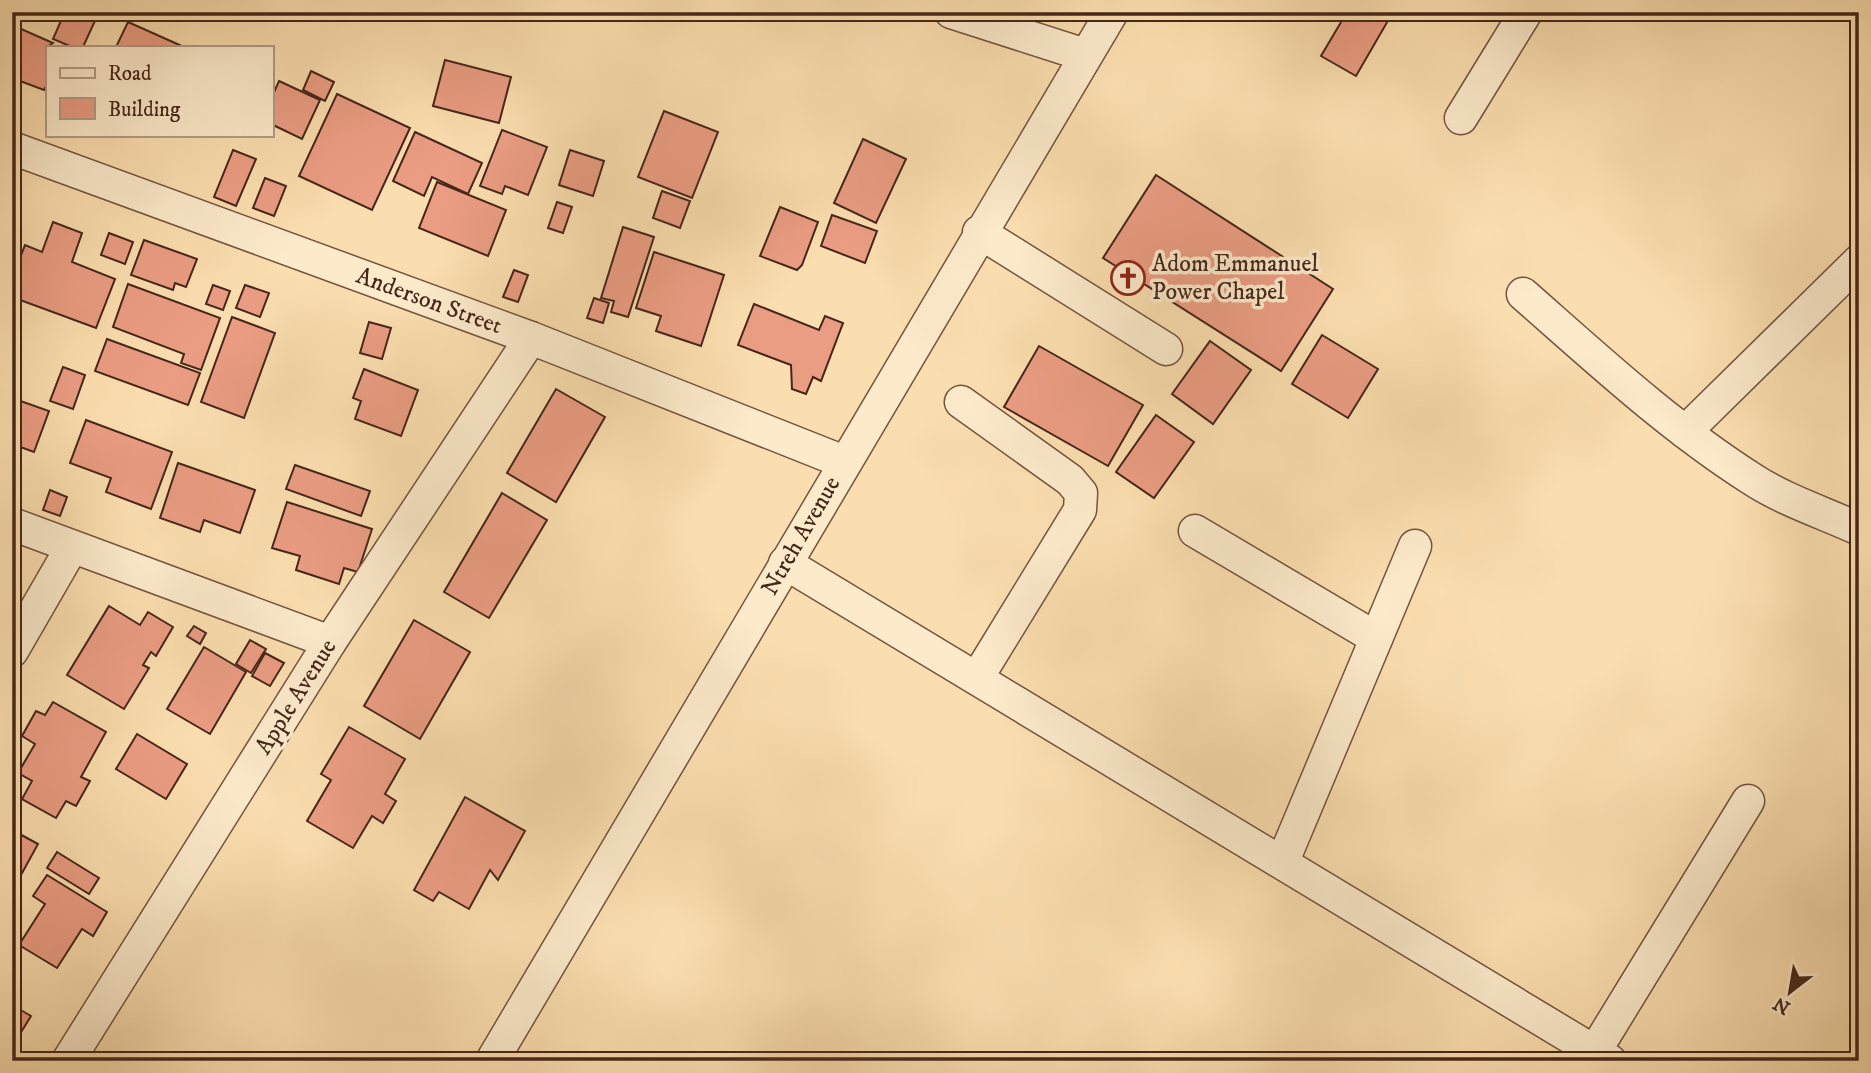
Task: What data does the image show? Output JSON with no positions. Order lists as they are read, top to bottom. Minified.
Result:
{"streets":{"street":["Anderson Street","Ntreh Avenue","Apple Avenue"]},"crossings":[["Anderson Street","Ntreh Avenue"],["Anderson Street","Apple Avenue"]],"places":{"church":["Adom Emmanuel Power Chapel"]},"legend":["Road","Building"],"north":"bottom left"}
